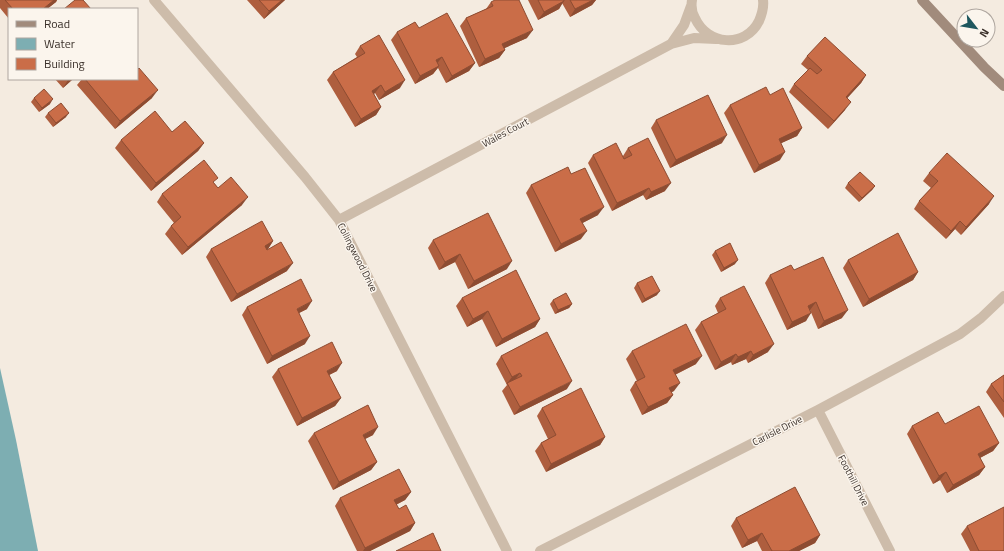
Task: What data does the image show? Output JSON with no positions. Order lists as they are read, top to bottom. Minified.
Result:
{"streets":{"street":["Wales Court","Collingwood Drive","Carlisle Drive","Foothill Drive"]},"crossings":[["Wales Court","Collingwood Drive"],["Carlisle Drive","Foothill Drive"]],"legend":["Road","Water","Building"],"north":"bottom right"}
